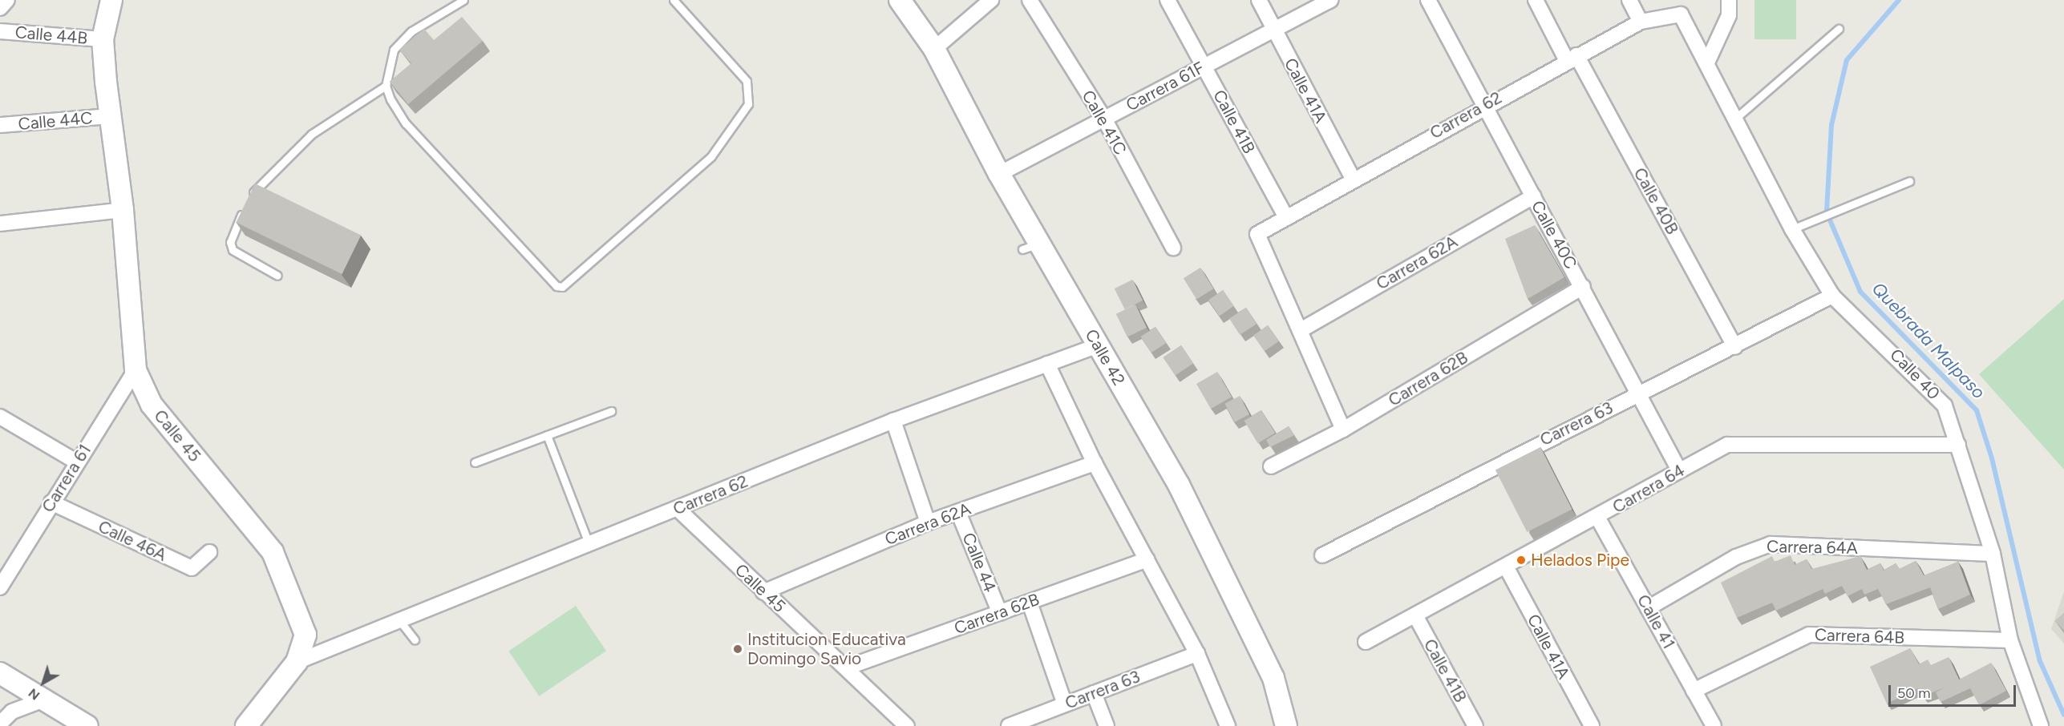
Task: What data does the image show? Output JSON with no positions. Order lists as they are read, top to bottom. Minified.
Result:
{"streets":{"street":["Calle 44B","Carrera 61F","Calle 41A","Carrera 62","Calle 44C","Calle 41B","Calle 41C","Calle 40B","Calle 40C","Carrera 62A","Calle 42","Calle 40","Carrera 62B","Carrera 63","Calle 45","Carrera 61","Carrera 64","Calle 46A","Carrera 64A","Calle 44","Calle 41","Carrera 64B"]},"crossings":[["Calle 44B","Calle 45"],["Carrera 61F","Calle 41A"],["Carrera 61F","Calle 41B"],["Carrera 61F","Calle 41C"],["Carrera 61F","Calle 42"],["Calle 41A","Carrera 62"],["Calle 41A","Carrera 64"],["Carrera 62","Calle 41B"],["Carrera 62","Calle 40B"],["Carrera 62","Calle 40C"],["Carrera 62","Carrera 62A"],["Carrera 62","Calle 42"],["Carrera 62","Calle 40"],["Carrera 62","Calle 45"],["Calle 44C","Calle 45"],["Calle 41B","Carrera 64"],["Calle 40B","Carrera 63"],["Calle 40C","Carrera 62A"],["Calle 40C","Carrera 62B"],["Calle 40C","Carrera 63"],["Calle 40C","Carrera 64"],["Carrera 62A","Calle 45"],["Carrera 62A","Calle 44"],["Calle 40","Carrera 63"],["Calle 40","Carrera 64"],["Calle 40","Carrera 64A"],["Calle 40","Carrera 64B"],["Carrera 62B","Calle 45"],["Carrera 62B","Calle 44"],["Calle 45","Carrera 61"],["Carrera 61","Calle 46A"],["Carrera 64","Calle 41"],["Carrera 64A","Calle 41"],["Calle 41","Carrera 64B"]],"water":["Quebrada Malpaso"],"places":["Helados Pipe","Institucion Educativa Domingo Savio"],"scale_bar":"50 m","north":"bottom left"}
